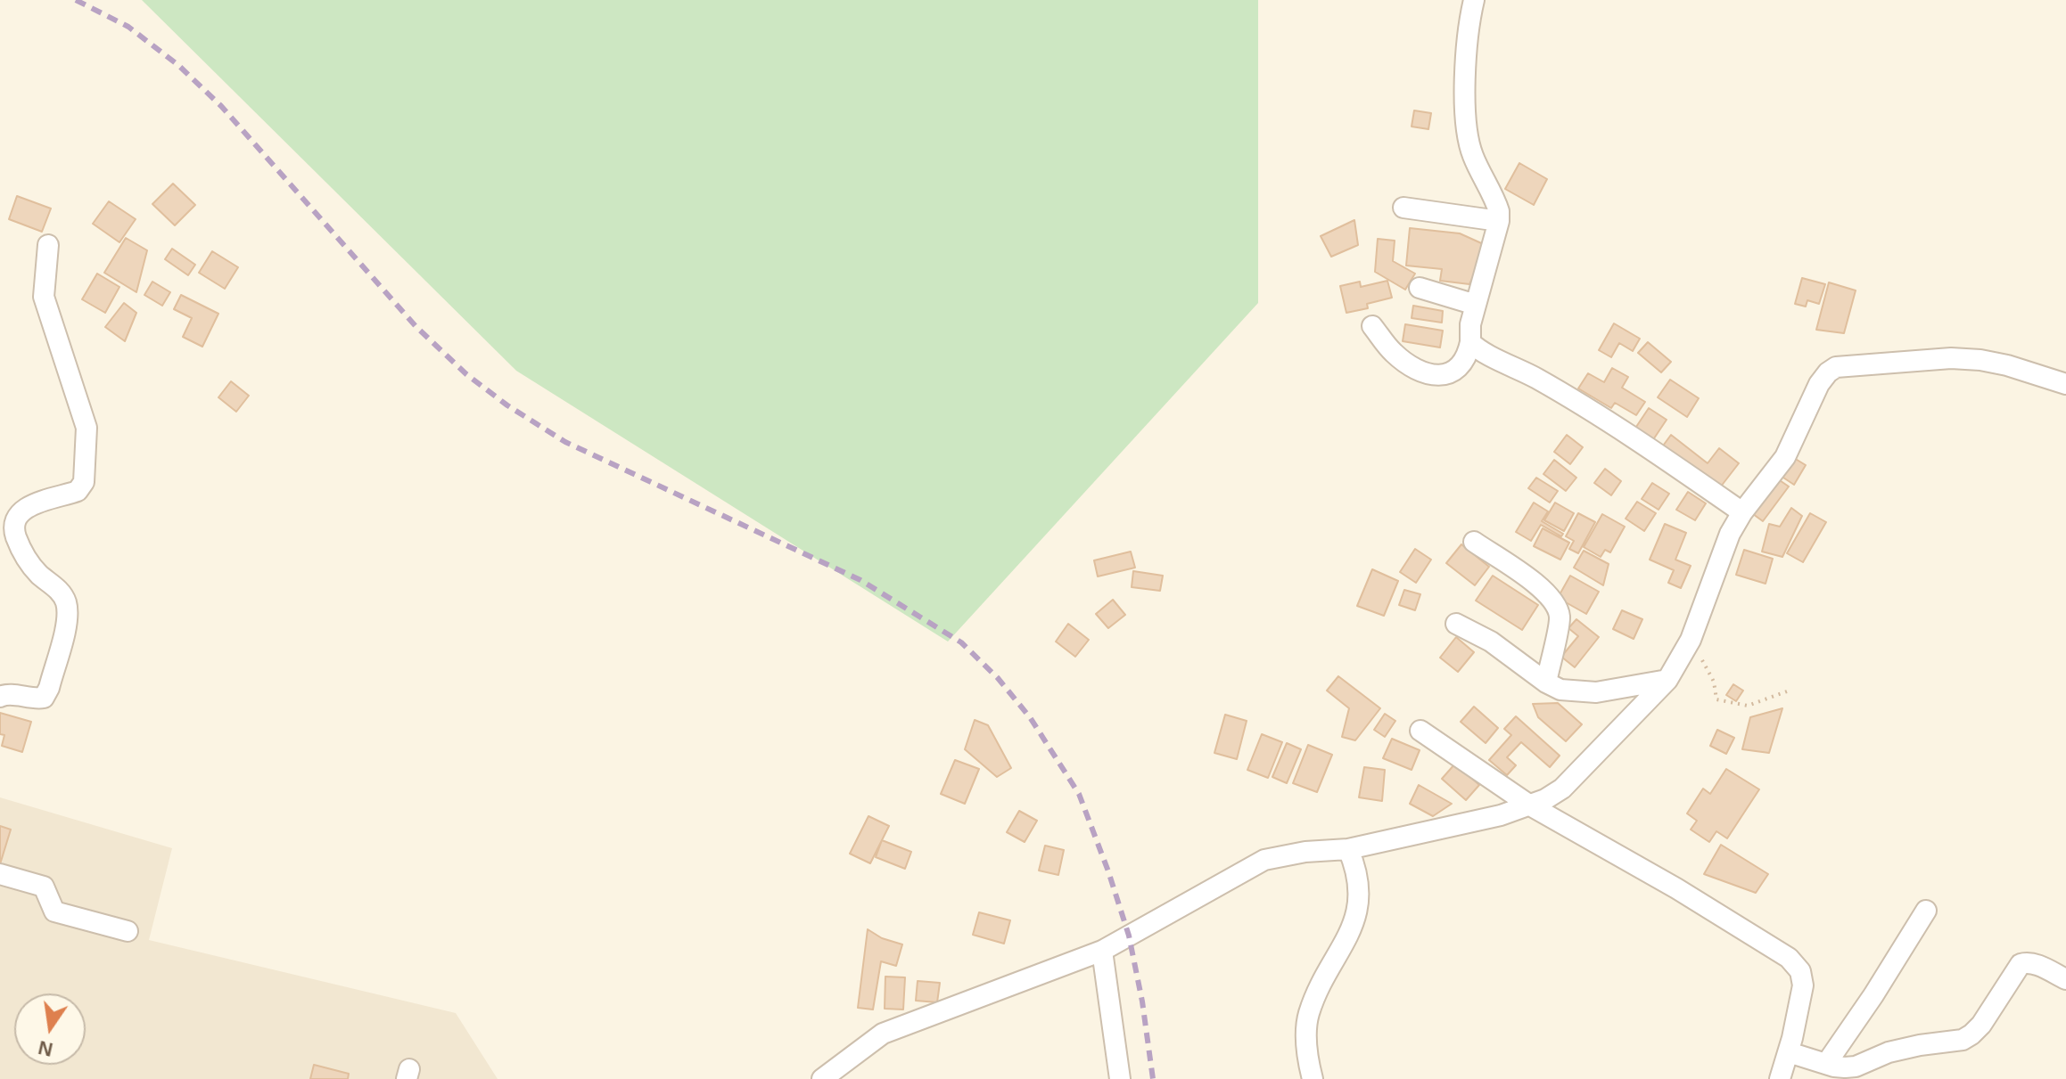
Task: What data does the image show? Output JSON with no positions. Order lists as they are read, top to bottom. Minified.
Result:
{"north":"bottom"}
